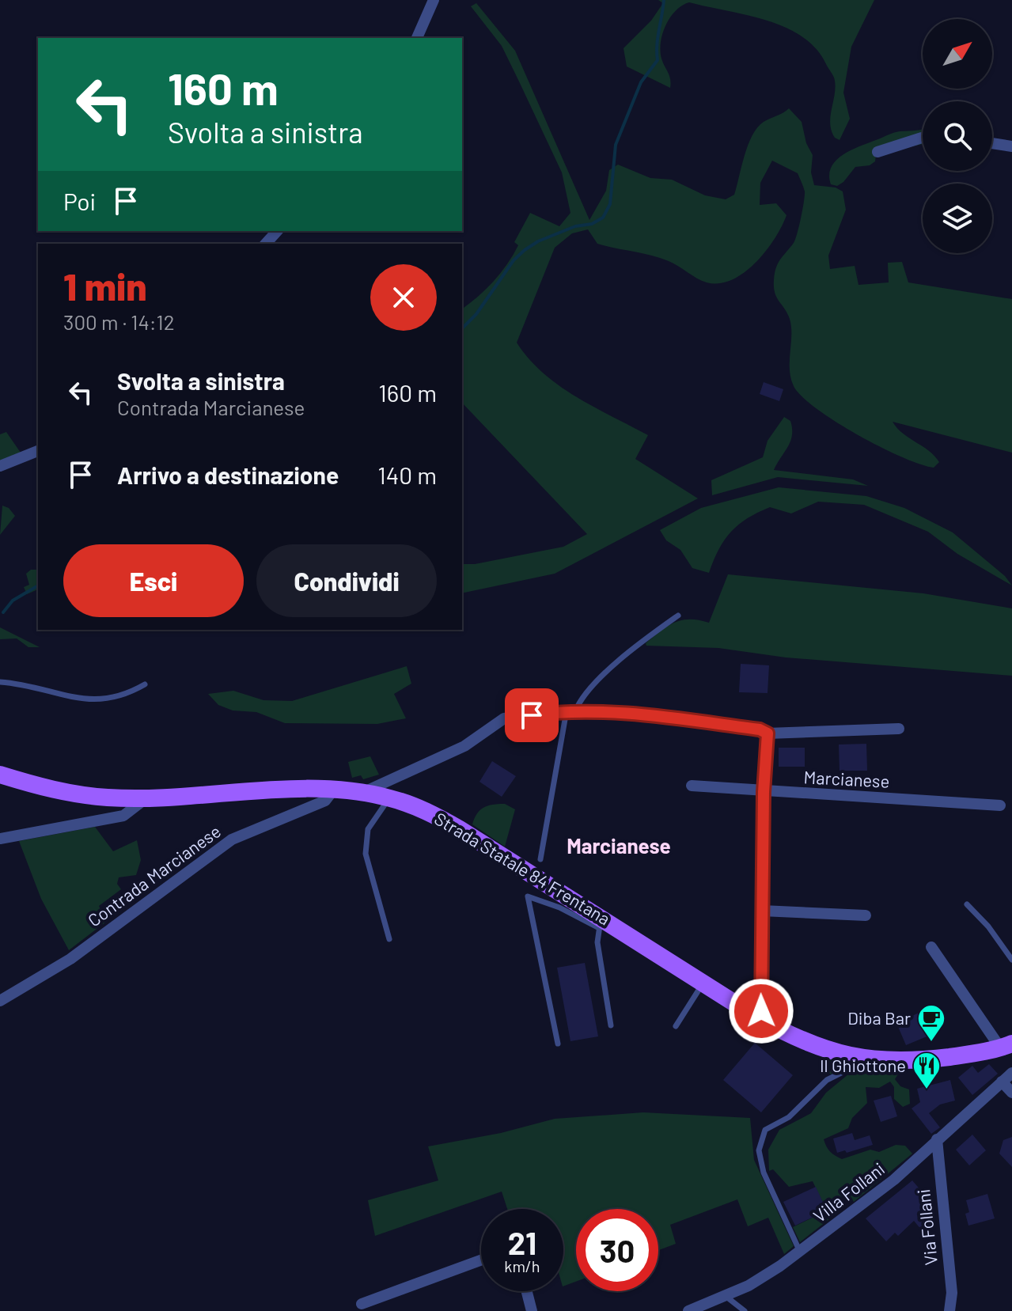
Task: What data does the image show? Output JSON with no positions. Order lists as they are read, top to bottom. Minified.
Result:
{"streets":{"main road":["Strada Statale 84 Frentana"],"street":["Marcianese","Contrada Marcianese","Villa Follani","Via Follani"]},"crossings":[["Strada Statale 84 Frentana","Contrada Marcianese"],["Villa Follani","Via Follani"]],"districts":["Marcianese"],"places":{"cafe":["Diba Bar"],"restaurant":["Il Ghiottone"]},"north":"top right","page":{"turn":["160 m","Svolta a sinistra"],"then":"Poi","heading":["1 min","300 m · 14:12"],"list":[{"name":"Svolta a sinistra","note":"Contrada Marcianese","value":"160 m"},{"name":"Arrivo a destinazione","value":"140 m"}],"buttons":["Esci","Condividi"],"speed":"21 km/h","limit":"30"}}
